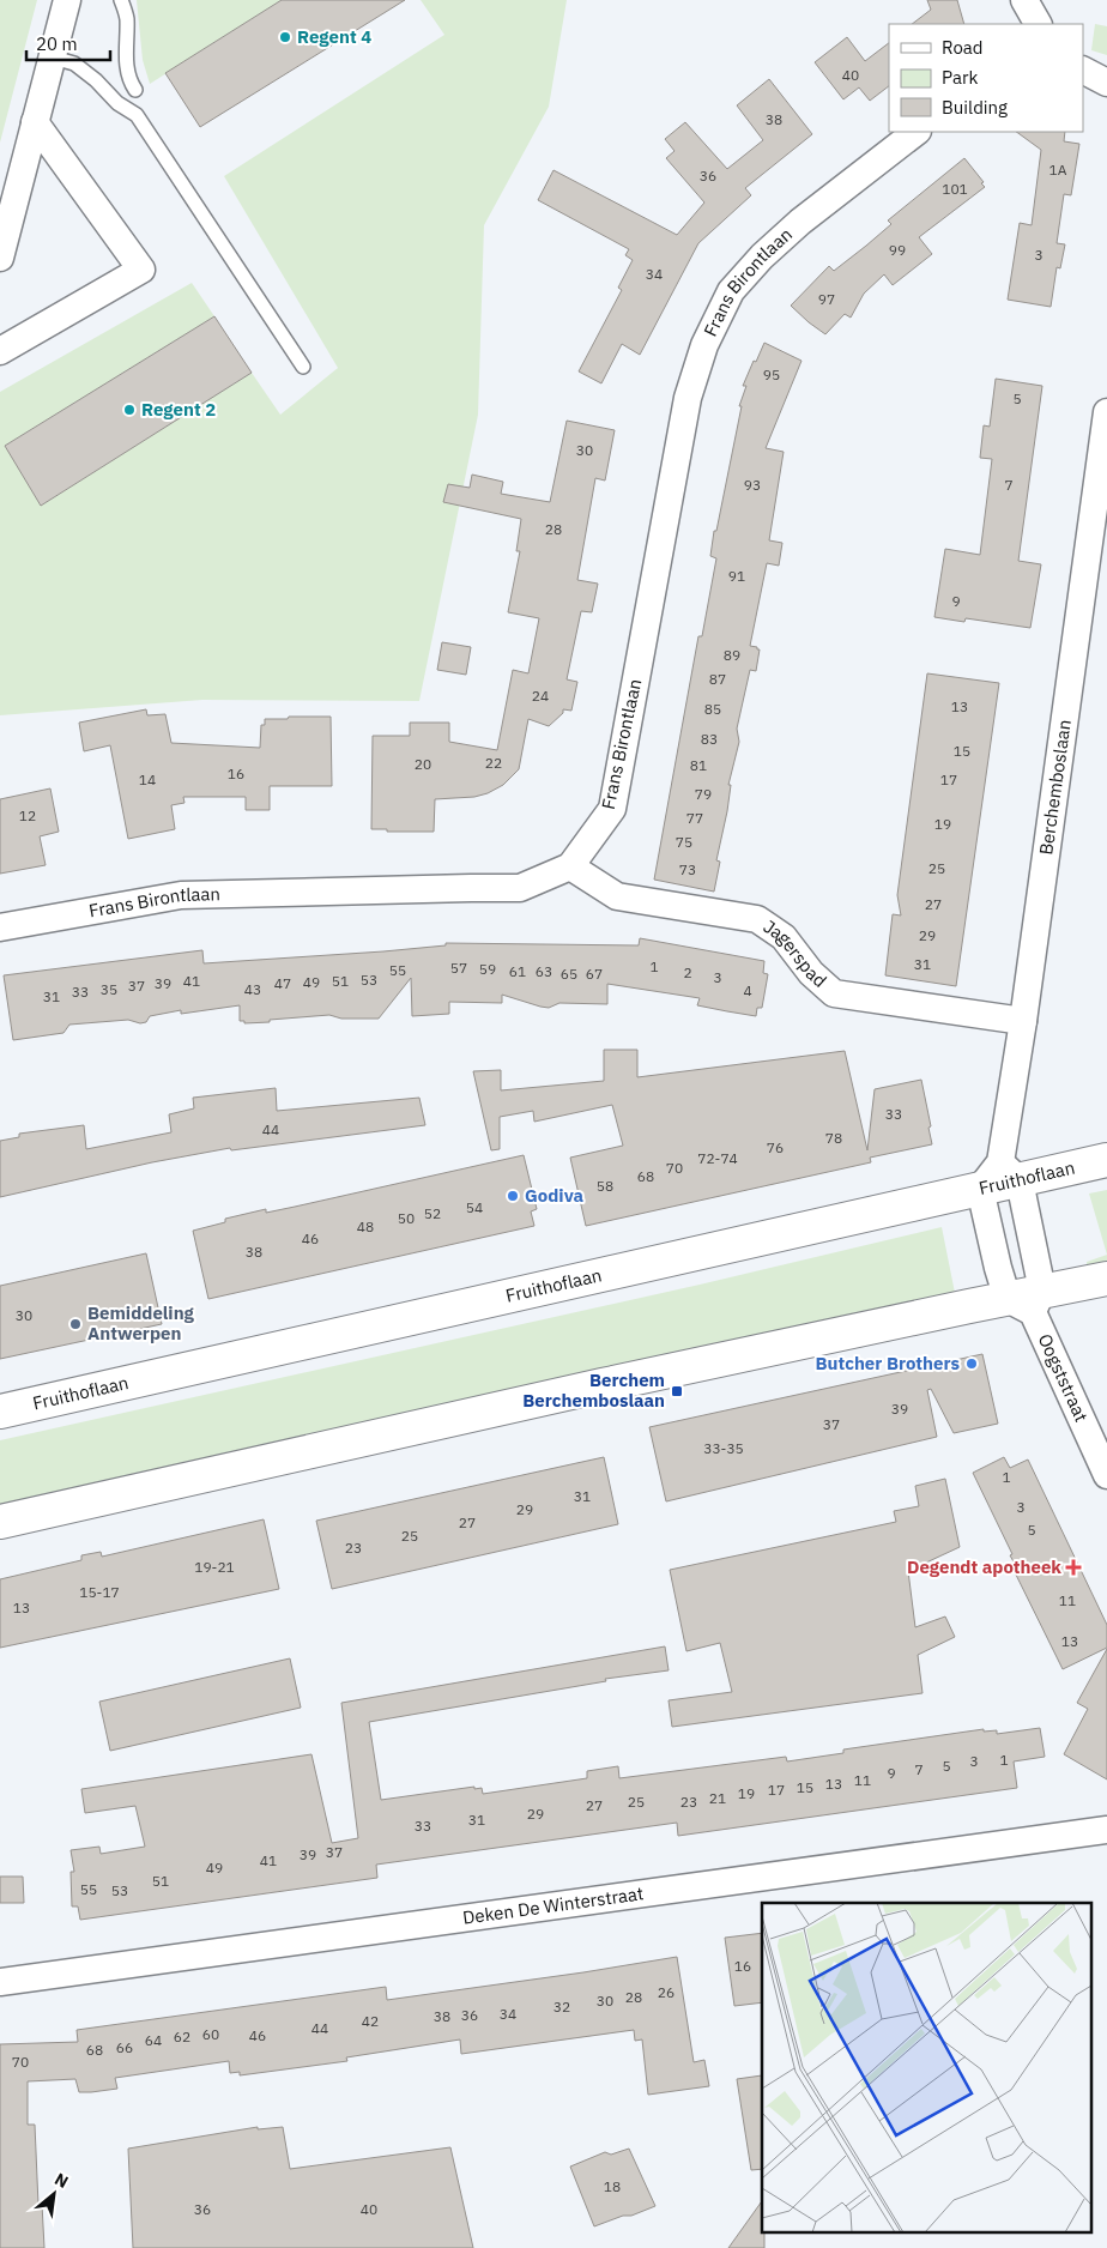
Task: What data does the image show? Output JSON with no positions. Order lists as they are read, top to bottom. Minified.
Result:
{"streets":{"street":["Frans Birontlaan","Berchemboslaan","Jagerspad","Fruithoflaan","Oogststraat","Deken De Winterstraat"]},"crossings":[["Frans Birontlaan","Jagerspad"],["Berchemboslaan","Jagerspad"],["Berchemboslaan","Fruithoflaan"],["Berchemboslaan","Oogststraat"],["Fruithoflaan","Oogststraat"]],"places":{"other":["Regent 4","Regent 2","Godiva","Bemiddeling Antwerpen","Butcher Brothers"],"transit":["Berchem Berchemboslaan"],"health":["Degendt apotheek"]},"house_numbers":["40","38","1A","36","101","99","3","34","97","95","5","30","93","7","28","91","9","89","87","24","13","85","83","15","22","20","81","16","14","17","79","12","77","19","75","25","73","27","29","31","1","57","59","55","61","63","2","65","67","3","53","41","51","49","39","47","37","35","43","4","33","31","33","44","78","76","72-74","70","68","58","54","52","50","48","46","38","30","39","37","33-35","1","31","3","29","27","5","25","23","19-21","15-17","11","13","13","1","3","5","7","9","11","13","15","17","19","21","25","23","27","29","31","33","37","39","41","49","51","55","53","16","26","28","30","32","34","36","38","42","44","60","46","62","64","66","68","70","18","36","40"],"legend":["Road","Park","Building"],"scale_bar":"20 m","north":"top right"}
